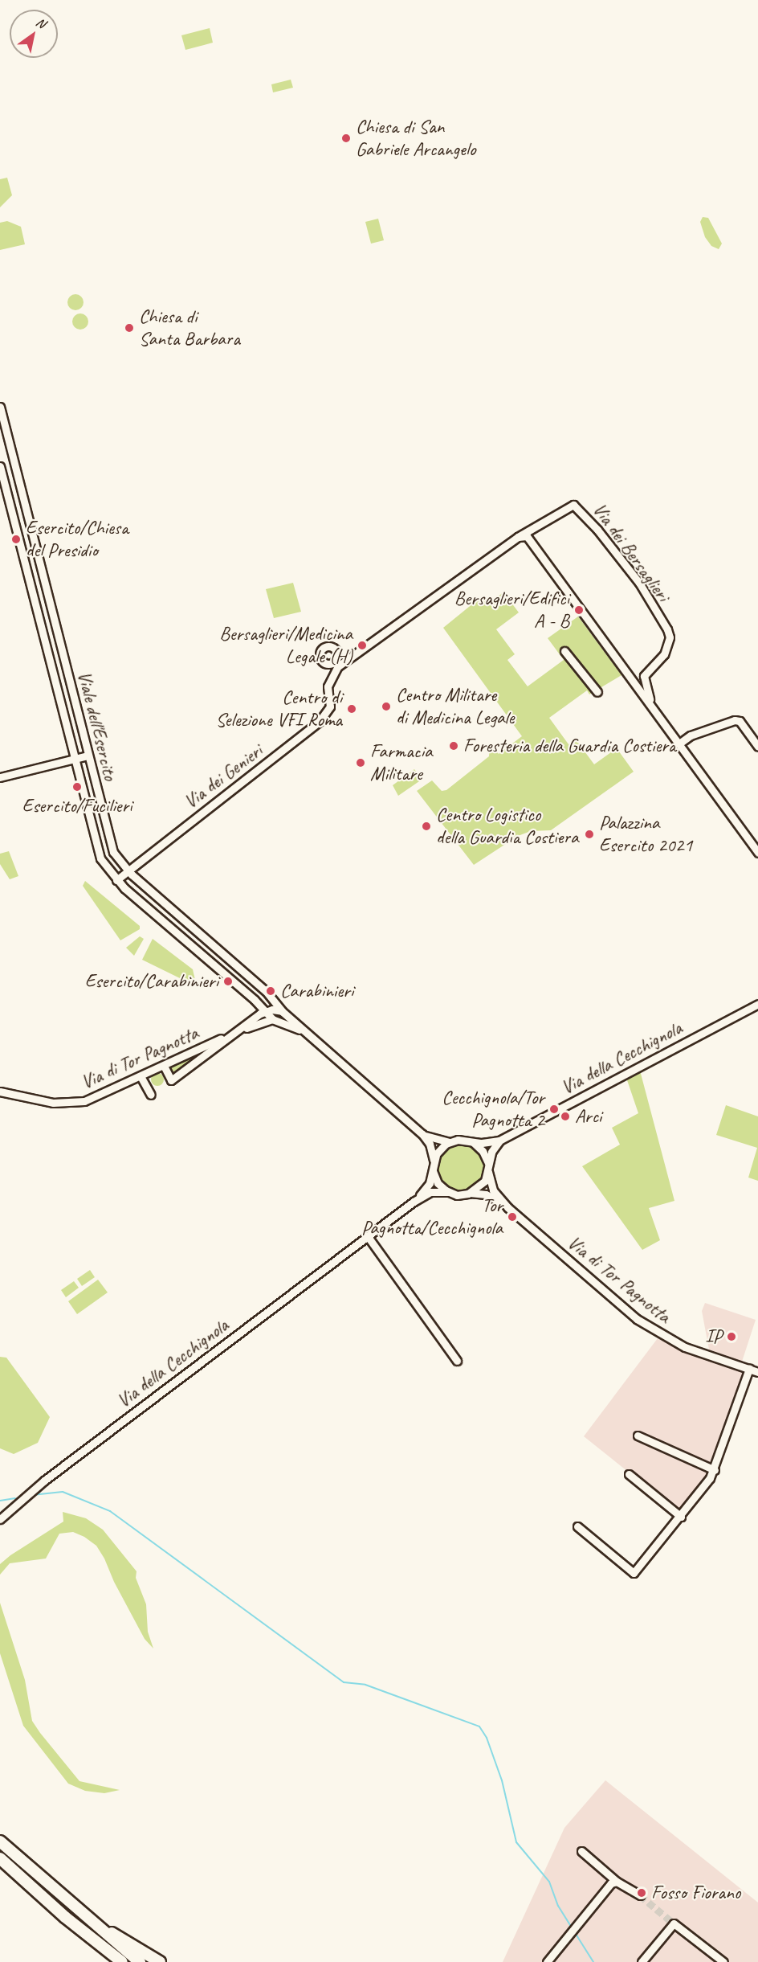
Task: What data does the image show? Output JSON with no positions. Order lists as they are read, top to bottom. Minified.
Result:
{"streets":{"street":["Via dei Bersaglieri","Viale dell'Esercito","Via dei Genieri","Via di Tor Pagnotta","Via della Cecchignola"]},"crossings":[["Via dei Bersaglieri","Via dei Genieri"],["Viale dell'Esercito","Via dei Genieri"],["Viale dell'Esercito","Via di Tor Pagnotta"],["Via di Tor Pagnotta","Via della Cecchignola"]],"places":["Chiesa di San Gabriele Arcangelo","Chiesa di Santa Barbara","Esercito/Chiesa del Presidio","Bersaglieri/Edifici A - B","Bersaglieri/Medicina Legale (H)","Centro Militare di Medicina Legale","Centro di Selezione VFI Roma","Foresteria della Guardia Costiera","Farmacia Militare","Esercito/Fucilieri","Centro Logistico della Guardia Costiera","Palazzina Esercito 2021","Esercito/Carabinieri","Carabinieri","Cecchignola/Tor Pagnotta 2","Arci","Tor Pagnotta/Cecchignola","IP","Fosso Fiorano"],"north":"top right"}
